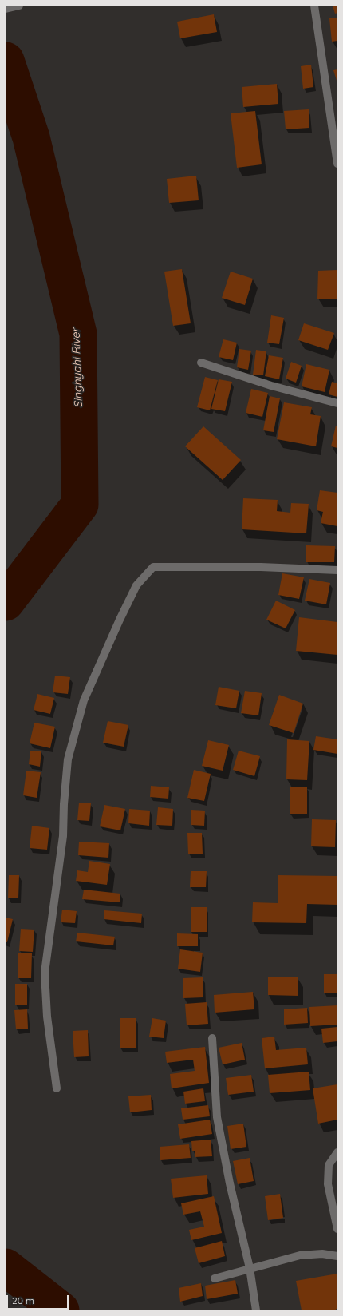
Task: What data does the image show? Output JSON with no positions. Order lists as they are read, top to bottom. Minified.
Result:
{"water":["Singhyahi River"],"scale_bar":"20 m"}
